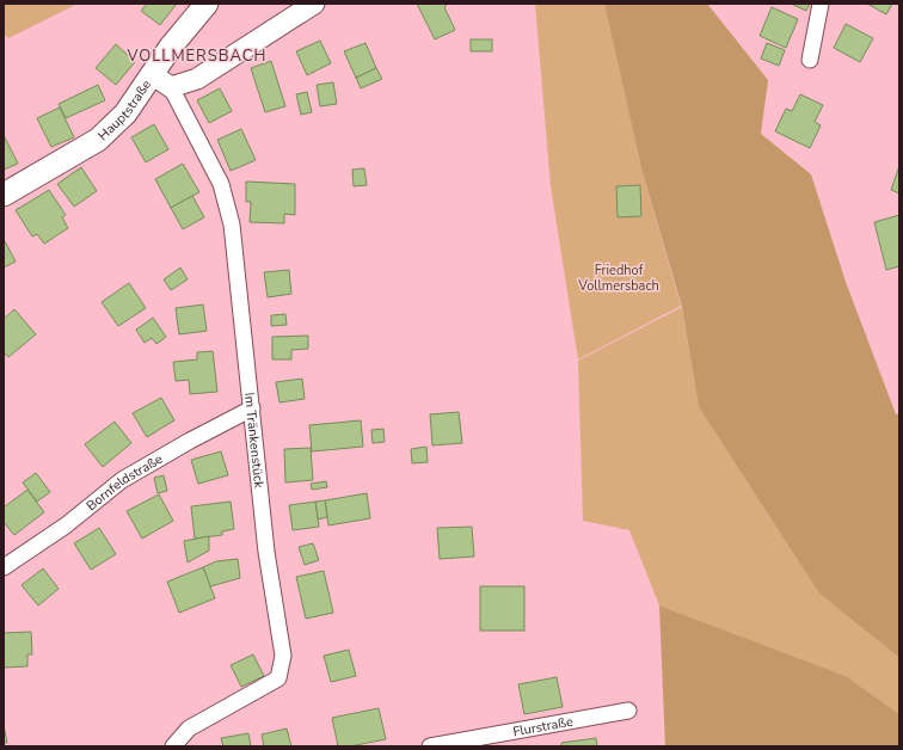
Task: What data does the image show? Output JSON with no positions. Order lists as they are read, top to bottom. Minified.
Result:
{"streets":{"main road":["Hauptstraße"],"street":["Im Tränkenstück","Bornfeldstraße","Flurstraße"]},"crossings":[["Hauptstraße","Im Tränkenstück"],["Im Tränkenstück","Bornfeldstraße"]],"districts":["VOLLMERSBACH"],"parks":["Friedhof Vollmersbach"]}
